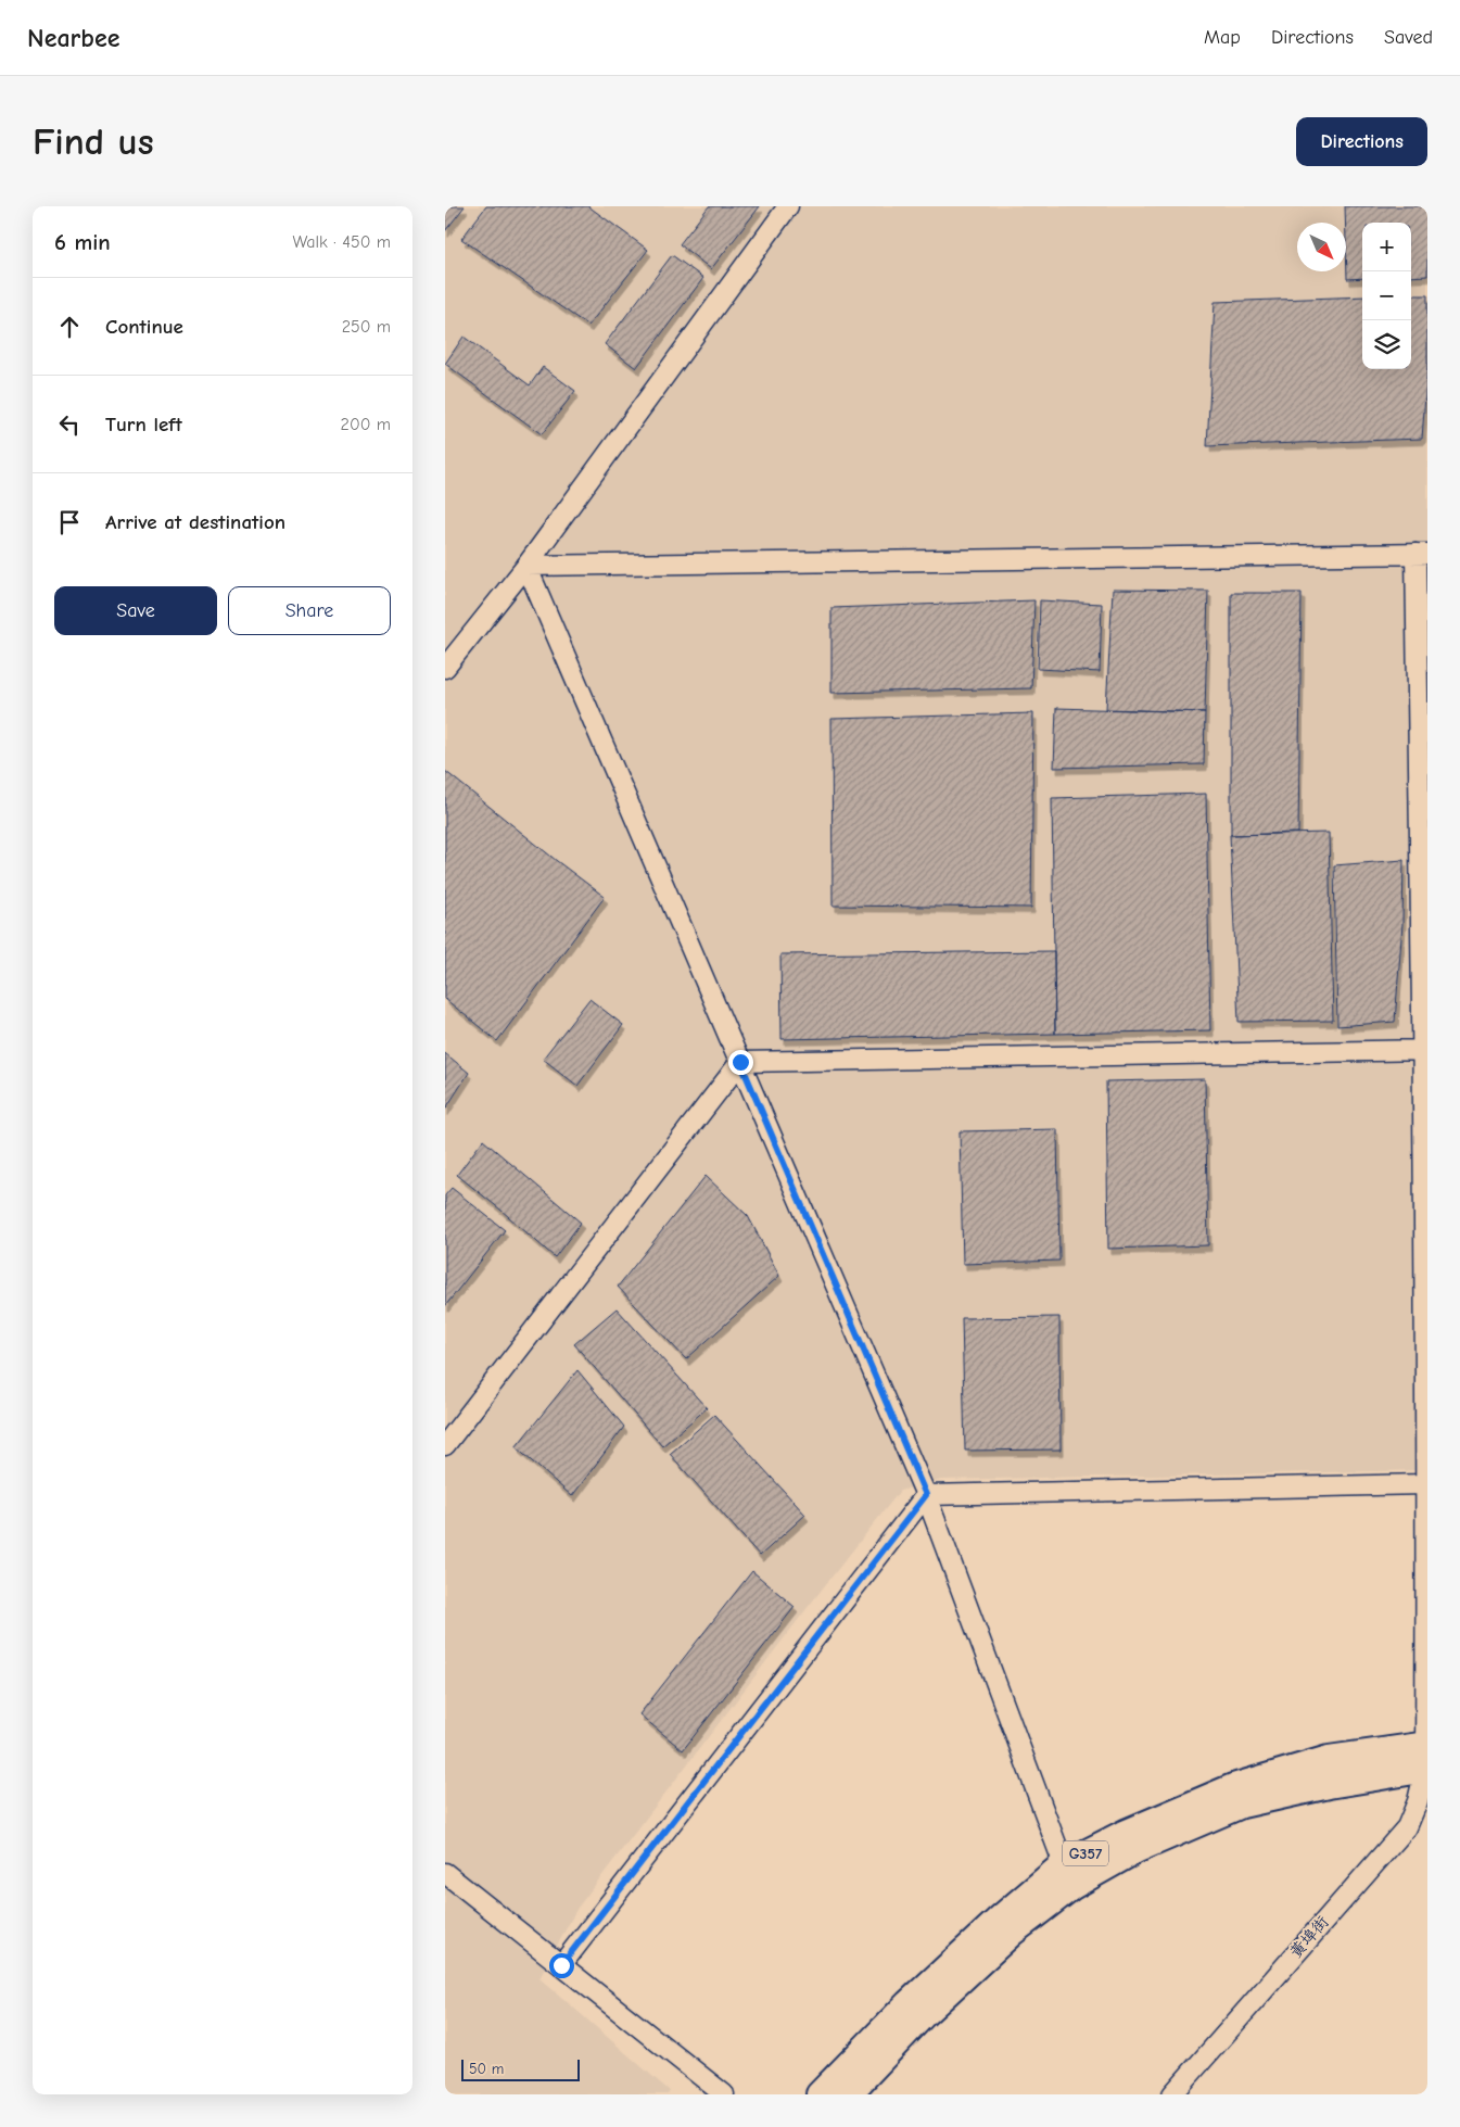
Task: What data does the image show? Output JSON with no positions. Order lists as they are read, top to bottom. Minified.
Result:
{"streets":{"highway":["G357"],"street":["黄埠街"]},"crossings":[["G357","黄埠街"]],"scale_bar":"50 m","north":"bottom right","page":{"header":"Nearbee","nav":["Map","Directions","Saved"],"buttons":["Directions",["Save","Share"]],"title":"Find us","heading":["6 min","Walk · 450 m"],"map_buttons":["+","−"],"list":[["Continue","250 m"],["Turn left","200 m"],"Arrive at destination"],"scale":"50 m"}}
